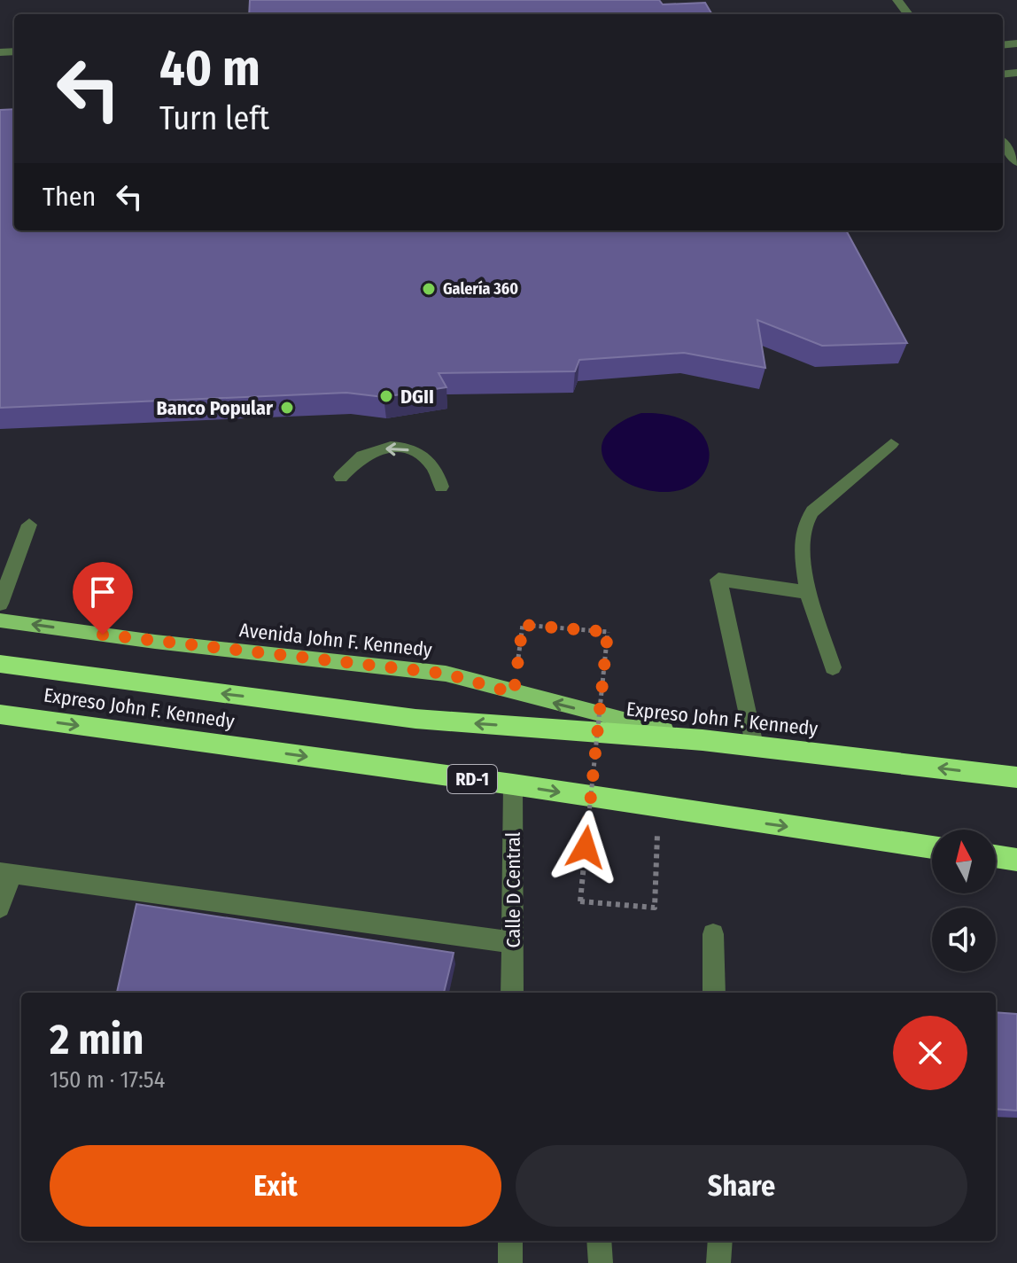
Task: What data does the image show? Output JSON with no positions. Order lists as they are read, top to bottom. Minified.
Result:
{"streets":{"highway":["Expreso John F. Kennedy","RD-1"],"main road":["Avenida John F. Kennedy"],"street":["Calle D Central"]},"crossings":[["Avenida John F. Kennedy","Expreso John F. Kennedy"],["Expreso John F. Kennedy","Calle D Central"]],"one_way":["Avenida John F. Kennedy"],"places":["Galería 360","DGII","Banco Popular"],"north":"top","page":{"turn":["40 m","Turn left"],"then":"Then","heading":["2 min","150 m · 17:54"],"buttons":["Exit","Share"]}}
